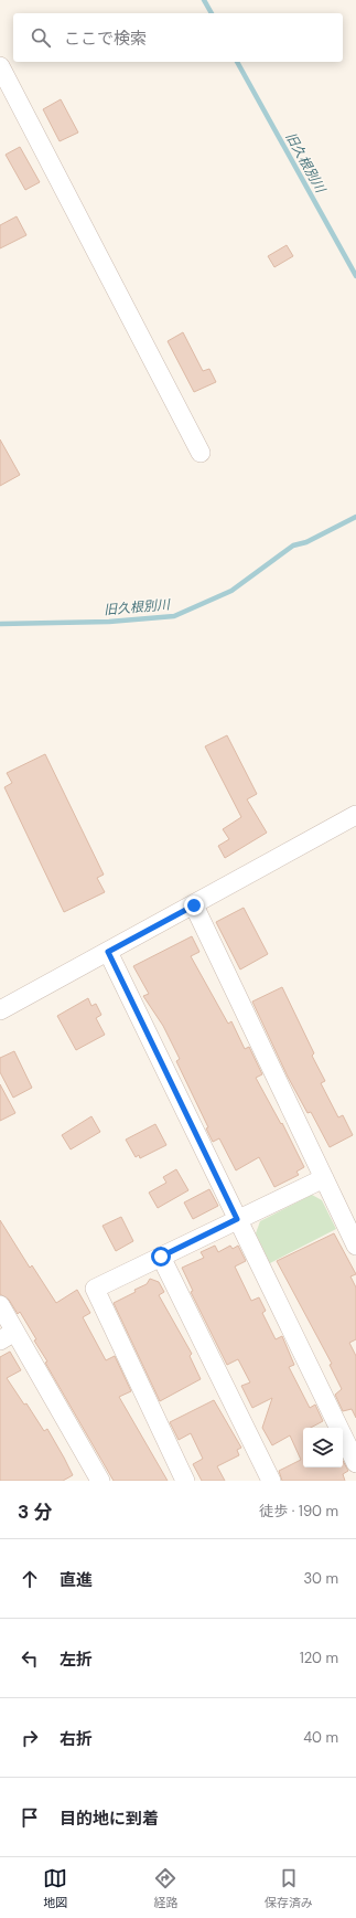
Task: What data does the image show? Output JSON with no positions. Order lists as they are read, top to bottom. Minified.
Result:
{"water":["旧久根別川"],"page":{"search":"ここで検索","heading":["3 分","徒歩 · 190 m"],"list":[["直進","30 m"],["左折","120 m"],["右折","40 m"],"目的地に到着"],"nav":["地図","経路","保存済み"]}}
